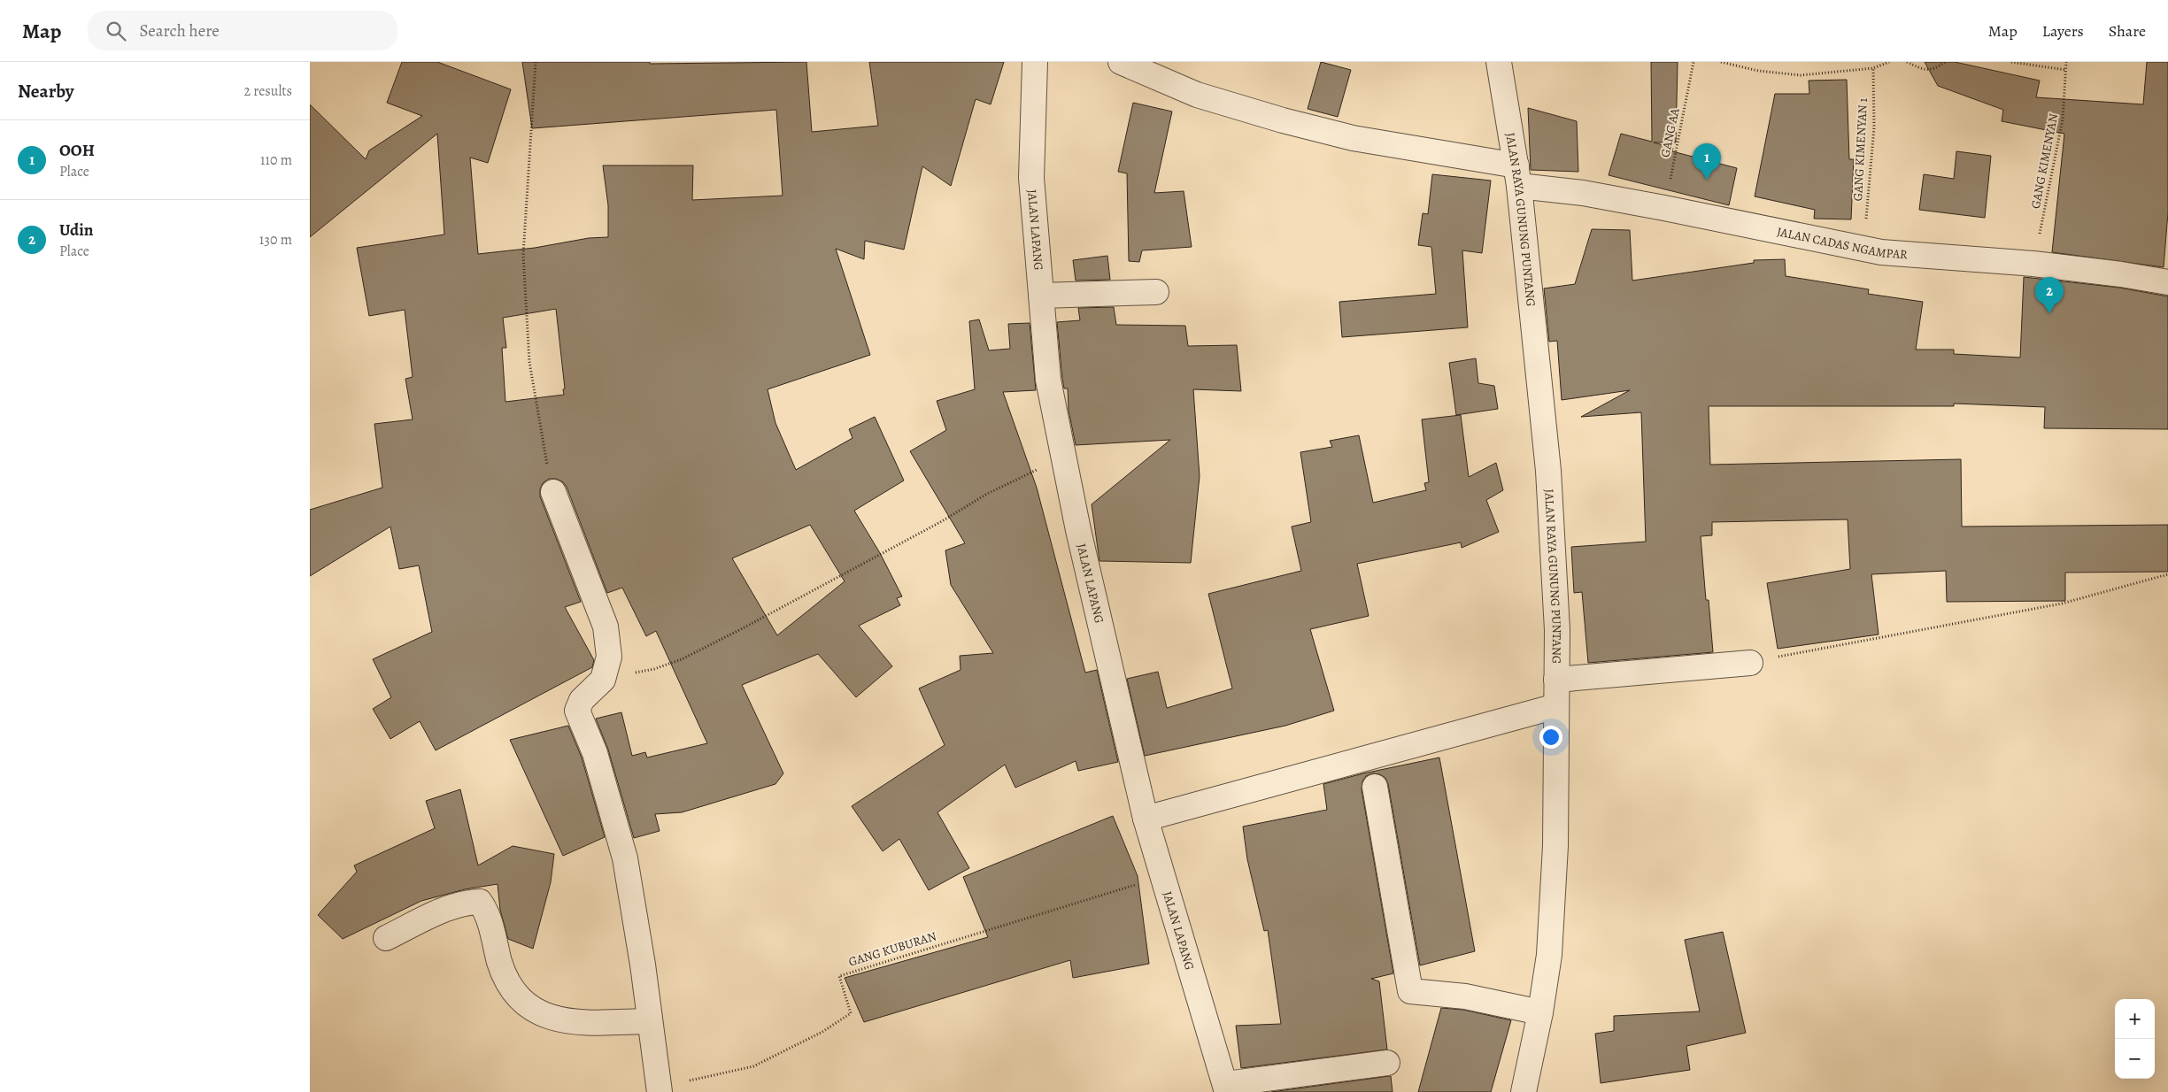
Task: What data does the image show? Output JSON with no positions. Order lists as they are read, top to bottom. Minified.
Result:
{"streets":{"street":["JALAN RAYA GUNUNG PUNTANG","JALAN LAPANG","JALAN CADAS NGAMPAR"],"path":["GANG AA","GANG KIMENYAN 1","GANG KIMENYAN","GANG KUBURAN"]},"crossings":[["GANG AA","JALAN CADAS NGAMPAR"],["GANG KIMENYAN 1","JALAN CADAS NGAMPAR"],["GANG KIMENYAN","JALAN CADAS NGAMPAR"],["JALAN RAYA GUNUNG PUNTANG","JALAN CADAS NGAMPAR"],["JALAN LAPANG","GANG KUBURAN"]],"page":{"header":"Map","search":"Search here","nav":["Map","Layers","Share"],"heading":["Nearby","2 results"],"list":[{"mark":"1","name":"OOH","note":"Place","value":"110 m"},{"mark":"2","name":"Udin","note":"Place","value":"130 m"}],"pins":["1","2"],"map_buttons":["+","−"]}}
